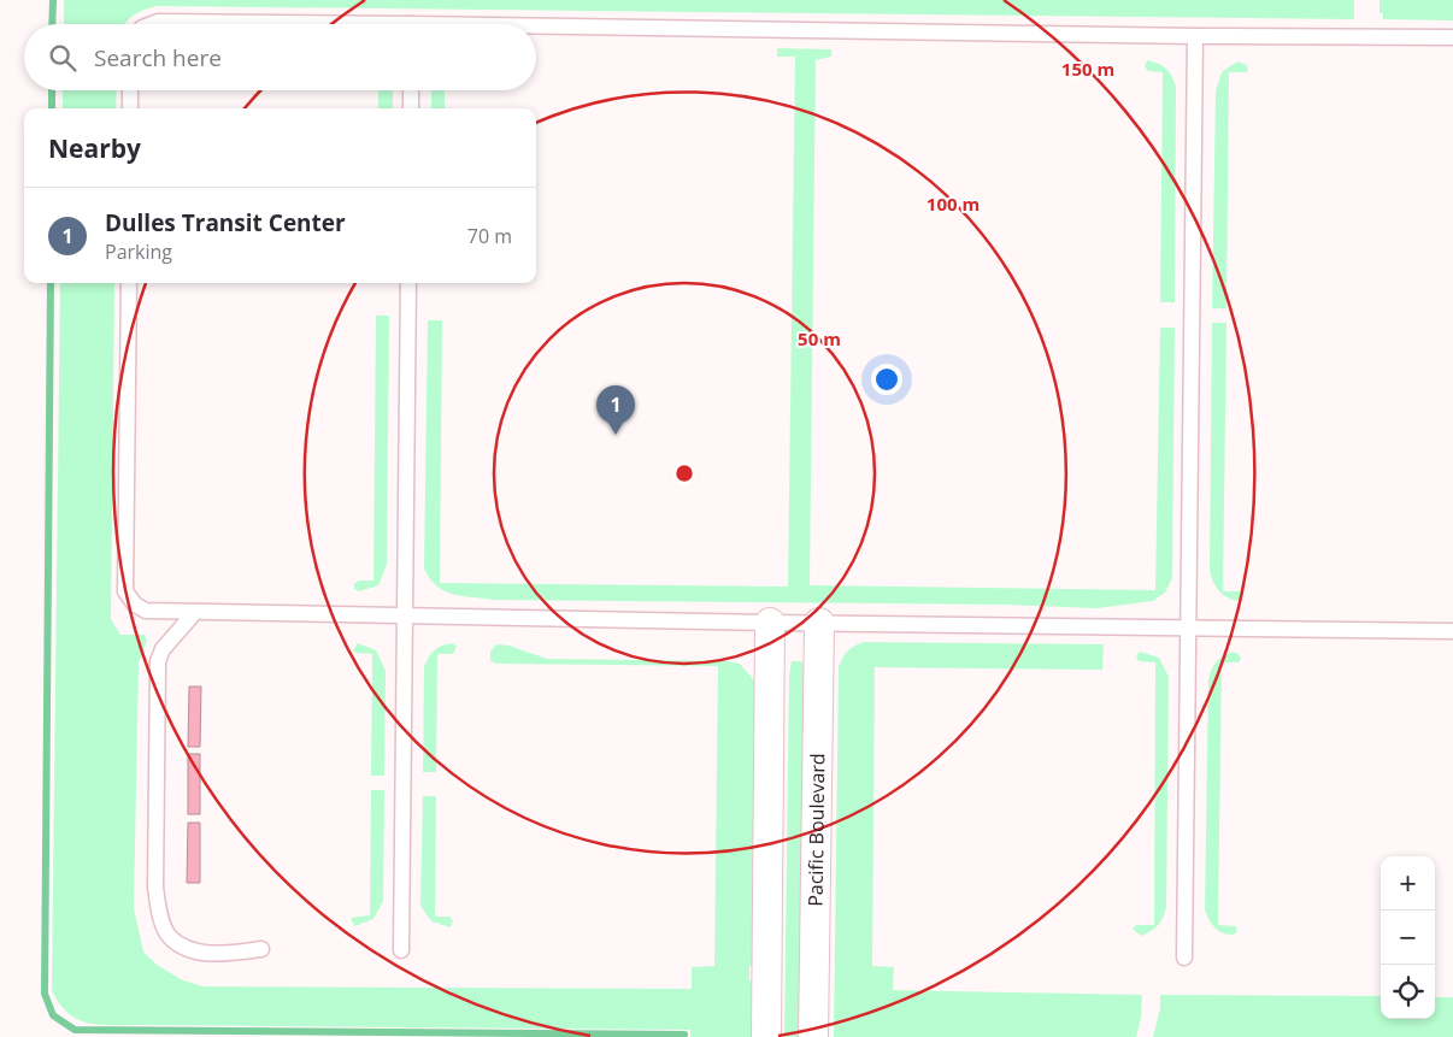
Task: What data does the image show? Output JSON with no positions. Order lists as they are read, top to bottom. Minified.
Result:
{"streets":{"street":["Pacific Boulevard"]},"page":{"search":"Search here","heading":"Nearby","list":[{"mark":"1","name":"Dulles Transit Center","note":"Parking","value":"70 m"}],"pins":"1","map_buttons":["+","−"]},"rings":["150 m","100 m","50 m"]}
